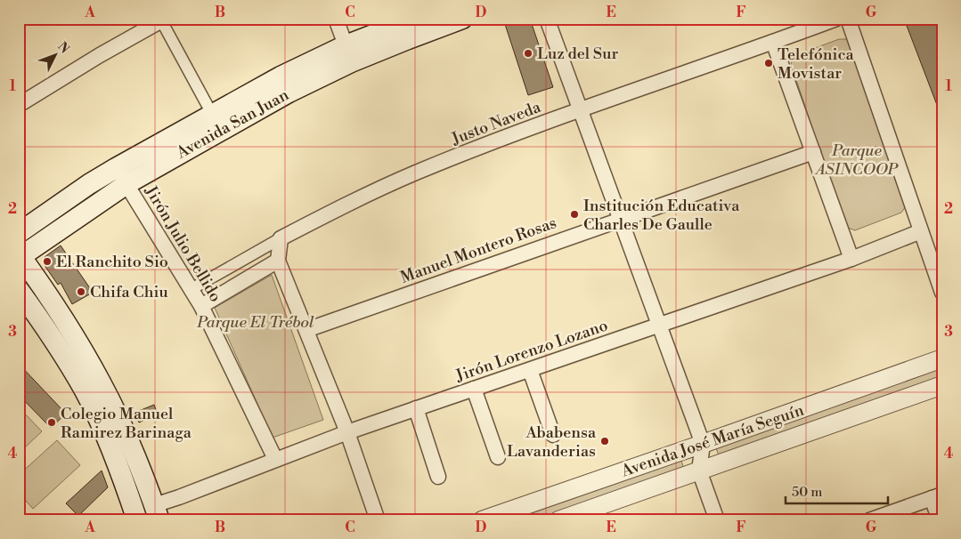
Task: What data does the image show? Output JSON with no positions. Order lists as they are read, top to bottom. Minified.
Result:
{"streets":{"main road":["Avenida San Juan"],"street":["Justo Naveda","Jirón Julio Bellido","Manuel Montero Rosas","Jirón Lorenzo Lozano","Avenida José María Seguín"]},"crossings":[["Avenida San Juan","Jirón Julio Bellido"],["Jirón Julio Bellido","Jirón Lorenzo Lozano"]],"parks":["Parque ASINCOOP","Parque El Trébol"],"places":["Luz del Sur","Telefónica Movistar","Institución Educativa Charles De Gaulle","El Ranchito Sio","Chifa Chiu","Colegio Manuel Ramirez Barinaga","Ababensa Lavanderias"],"scale_bar":"50 m","north":"top right","grid":{"columns":["A","B","C","D","E","F","G"],"rows":["1","2","3","4"]}}
